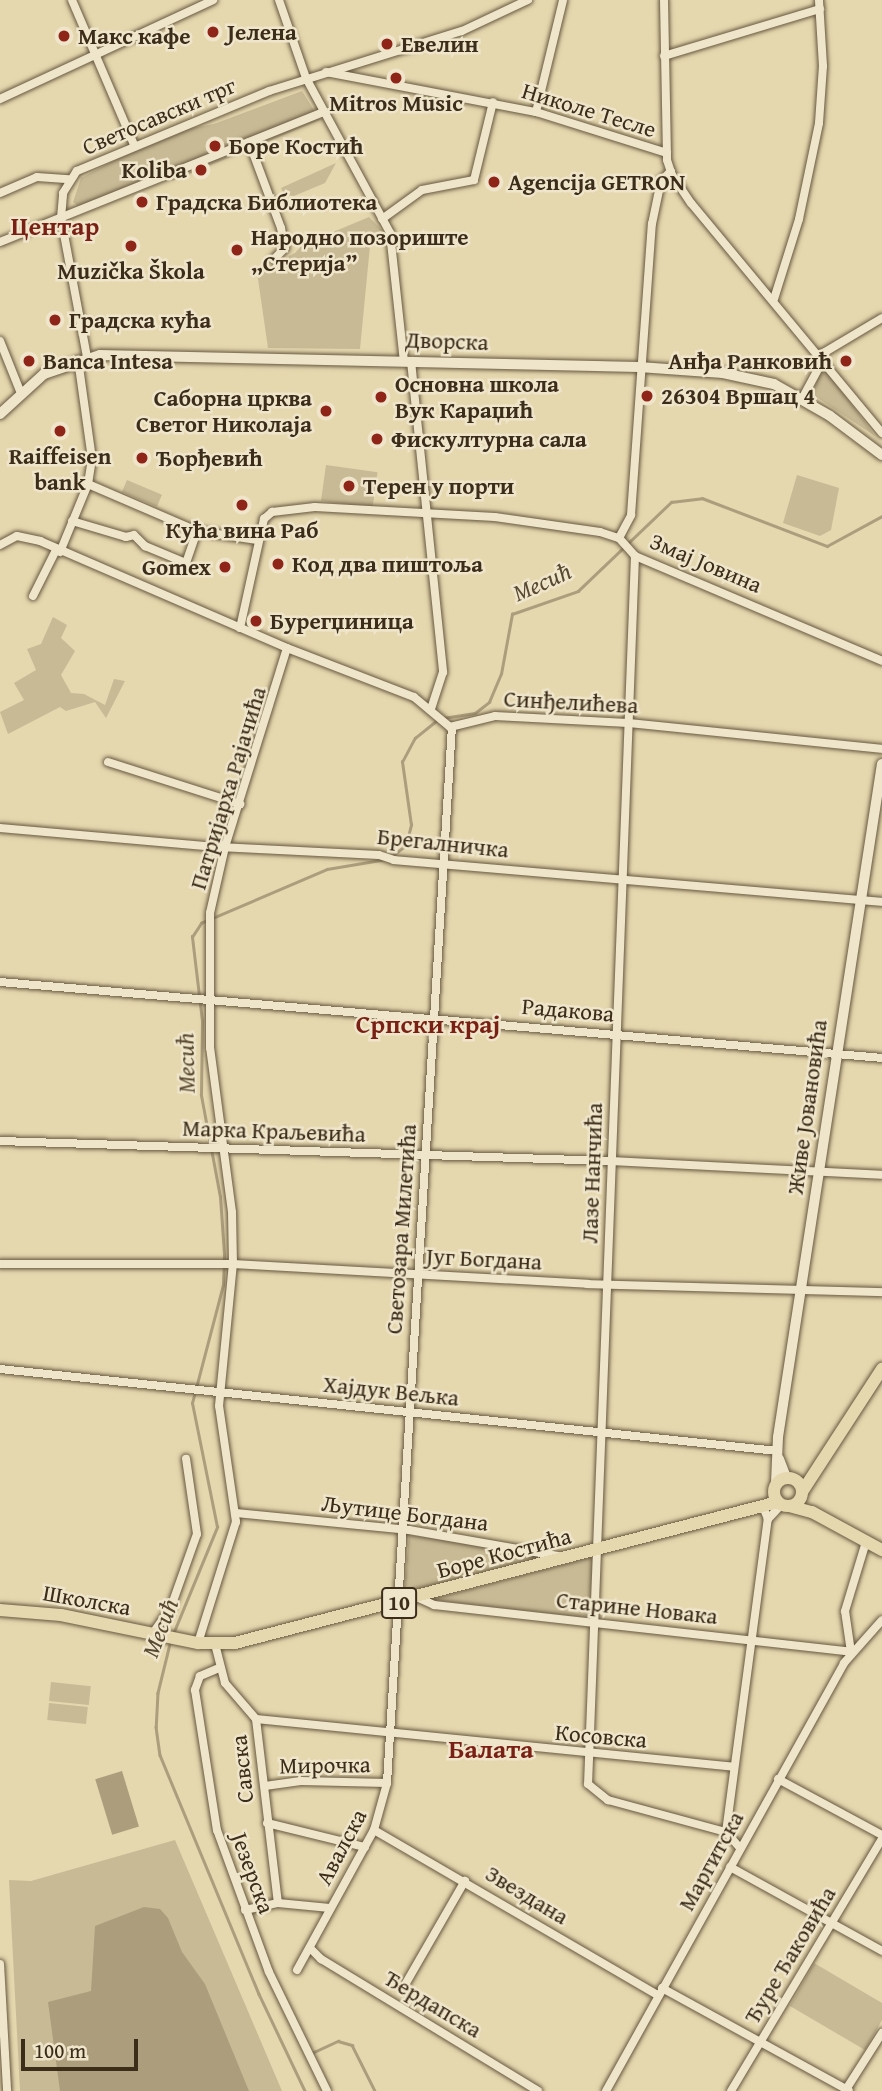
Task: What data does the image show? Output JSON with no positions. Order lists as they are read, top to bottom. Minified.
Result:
{"streets":{"main road":["Дворска","Живе Јовановића","Боре Костића","Школска","10"],"street":["Николе Тесле","Светосавски трг","Змај Јовина","Синђелићева","Патријарха Рајачића","Брегалничка","Радакова","Марка Краљевића","Лазе Нанчића","Светозара Милетића","Југ Богдана","Хајдук Вељка","Љутице Богдана","Старине Новака","Косовска","Мирочка","Савска","Авалска","Маргитска","Језерска","Звездана","Ђуре Ђаковића","Ђердапска"]},"crossings":[["Николе Тесле","Светосавски трг"],["Светосавски трг","Дворска"],["Змај Јовина","Лазе Нанчића"],["Синђелићева","Лазе Нанчића"],["Синђелићева","Светозара Милетића"],["Патријарха Рајачића","Брегалничка"],["Патријарха Рајачића","Радакова"],["Патријарха Рајачића","Марка Краљевића"],["Патријарха Рајачића","Југ Богдана"],["Патријарха Рајачића","Хајдук Вељка"],["Патријарха Рајачића","Љутице Богдана"],["Патријарха Рајачића","Боре Костића"],["Брегалничка","Живе Јовановића"],["Брегалничка","Лазе Нанчића"],["Брегалничка","Светозара Милетића"],["Радакова","Живе Јовановића"],["Радакова","Лазе Нанчића"],["Радакова","Светозара Милетића"],["Живе Јовановића","Марка Краљевића"],["Живе Јовановића","Југ Богдана"],["Живе Јовановића","Хајдук Вељка"],["Живе Јовановића","Боре Костића"],["Живе Јовановића","10"],["Марка Краљевића","Лазе Нанчића"],["Марка Краљевића","Светозара Милетића"],["Лазе Нанчића","Југ Богдана"],["Лазе Нанчића","Хајдук Вељка"],["Лазе Нанчића","Боре Костића"],["Лазе Нанчића","Старине Новака"],["Лазе Нанчића","Косовска"],["Светозара Милетића","Југ Богдана"],["Светозара Милетића","Хајдук Вељка"],["Светозара Милетића","Љутице Богдана"],["Светозара Милетића","Боре Костића"],["Светозара Милетића","Косовска"],["Светозара Милетића","Авалска"],["Љутице Богдана","Боре Костића"],["Боре Костића","Школска"],["Боре Костића","10"],["Боре Костића","Старине Новака"],["Боре Костића","Савска"],["Старине Новака","Маргитска"],["Косовска","Савска"],["Косовска","Авалска"],["Мирочка","Савска"],["Мирочка","Авалска"],["Савска","Језерска"],["Авалска","Звездана"],["Авалска","Ђердапска"],["Маргитска","Звездана"],["Звездана","Ђуре Ђаковића"]],"districts":["Центар","Српски крај","Балата"],"water":["Месић"],"places":["Јелена","Макс кафе","Евелин","Mitros Music","Боре Костић","Koliba","Agencija GETRON","Градска Библиотека","Muzička Škola","Народно позориште „Стерија”","Градска кућа","Banca Intesa","Анђа Ранковић","26304 Вршац 4","Основна школа Вук Караџић","Саборна црква Светог Николаја","Raiffeisen bank","Фискултурна сала","Ђорђевић","Терен у порти","Кућа вина Раб","Код два пиштоља","Gomex","Бурегџиница"],"scale_bar":"100 m"}
